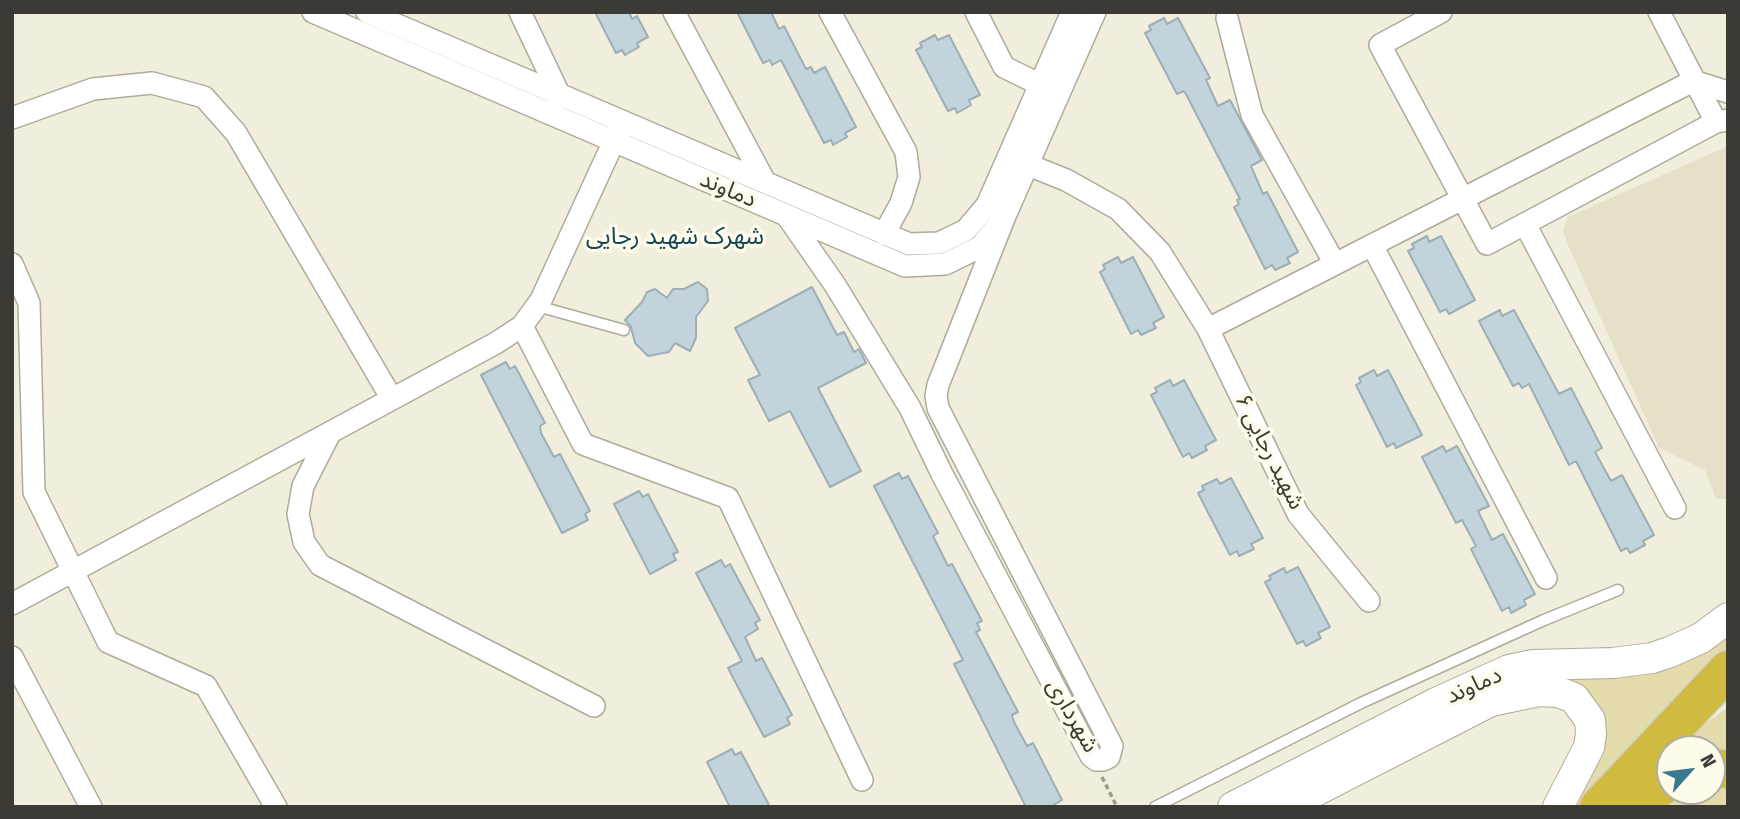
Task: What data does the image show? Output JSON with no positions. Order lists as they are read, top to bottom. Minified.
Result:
{"streets":{"main road":["دماوند"],"street":["شهید رجایی ۶","شهرداری"]},"crossings":[["دماوند","شهید رجایی ۶"],["دماوند","شهرداری"]],"districts":["شهرک شهید رجایی"],"north":"top right"}
